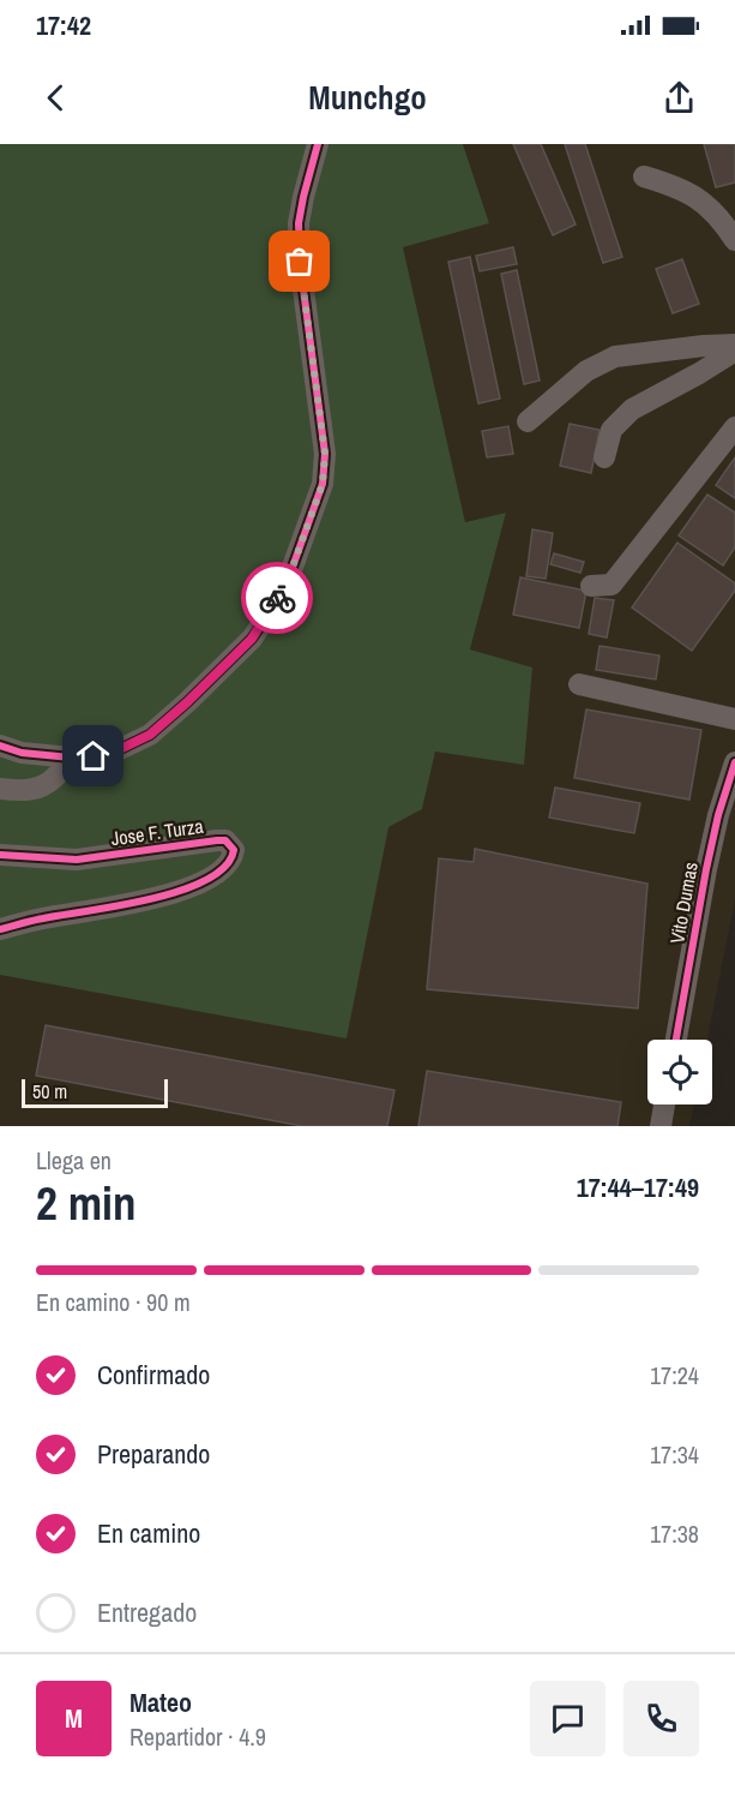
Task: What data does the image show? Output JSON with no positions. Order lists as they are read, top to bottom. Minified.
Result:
{"streets":{"street":["Jose F. Turza","Vito Dumas"]},"scale_bar":"50 m","page":{"status":"17:42","header":"Munchgo","scale":"50 m","heading":["2 min","Llega en","17:44–17:49"],"panel":["Mateo","Repartidor · 4.9"],"bar":"En camino · 90 m","list":[["Confirmado","17:24"],["Preparando","17:34"],["En camino","17:38"],"Entregado"],"round":"M"}}
